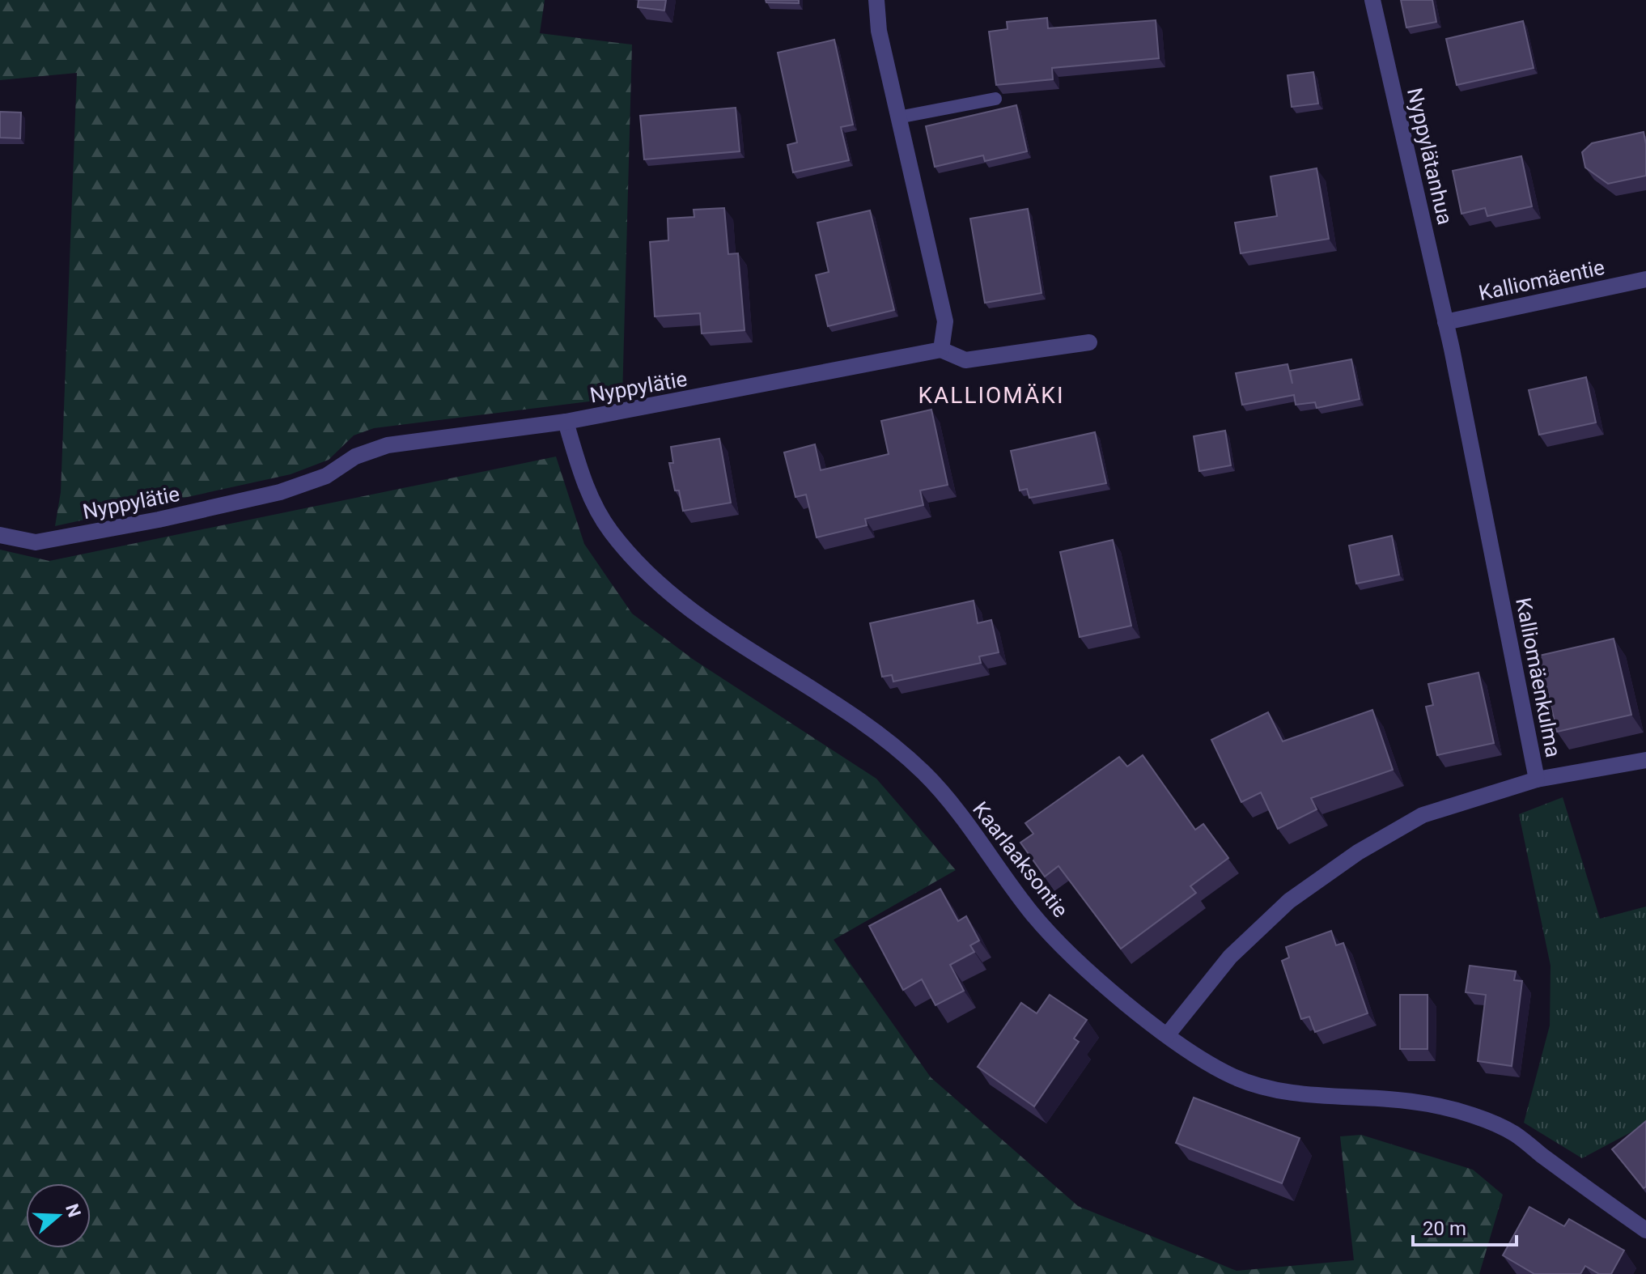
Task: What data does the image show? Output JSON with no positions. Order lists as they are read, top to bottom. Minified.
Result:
{"streets":{"street":["Nyppylätanhua","Kalliomäentie","Nyppylätie","Kalliomäenkulma","Kaarlaaksontie"]},"crossings":[["Nyppylätanhua","Kalliomäentie"],["Nyppylätanhua","Kalliomäenkulma"],["Kalliomäentie","Kalliomäenkulma"],["Nyppylätie","Kaarlaaksontie"],["Kalliomäenkulma","Kaarlaaksontie"]],"districts":["KALLIOMÄKI"],"scale_bar":"20 m","north":"right"}
